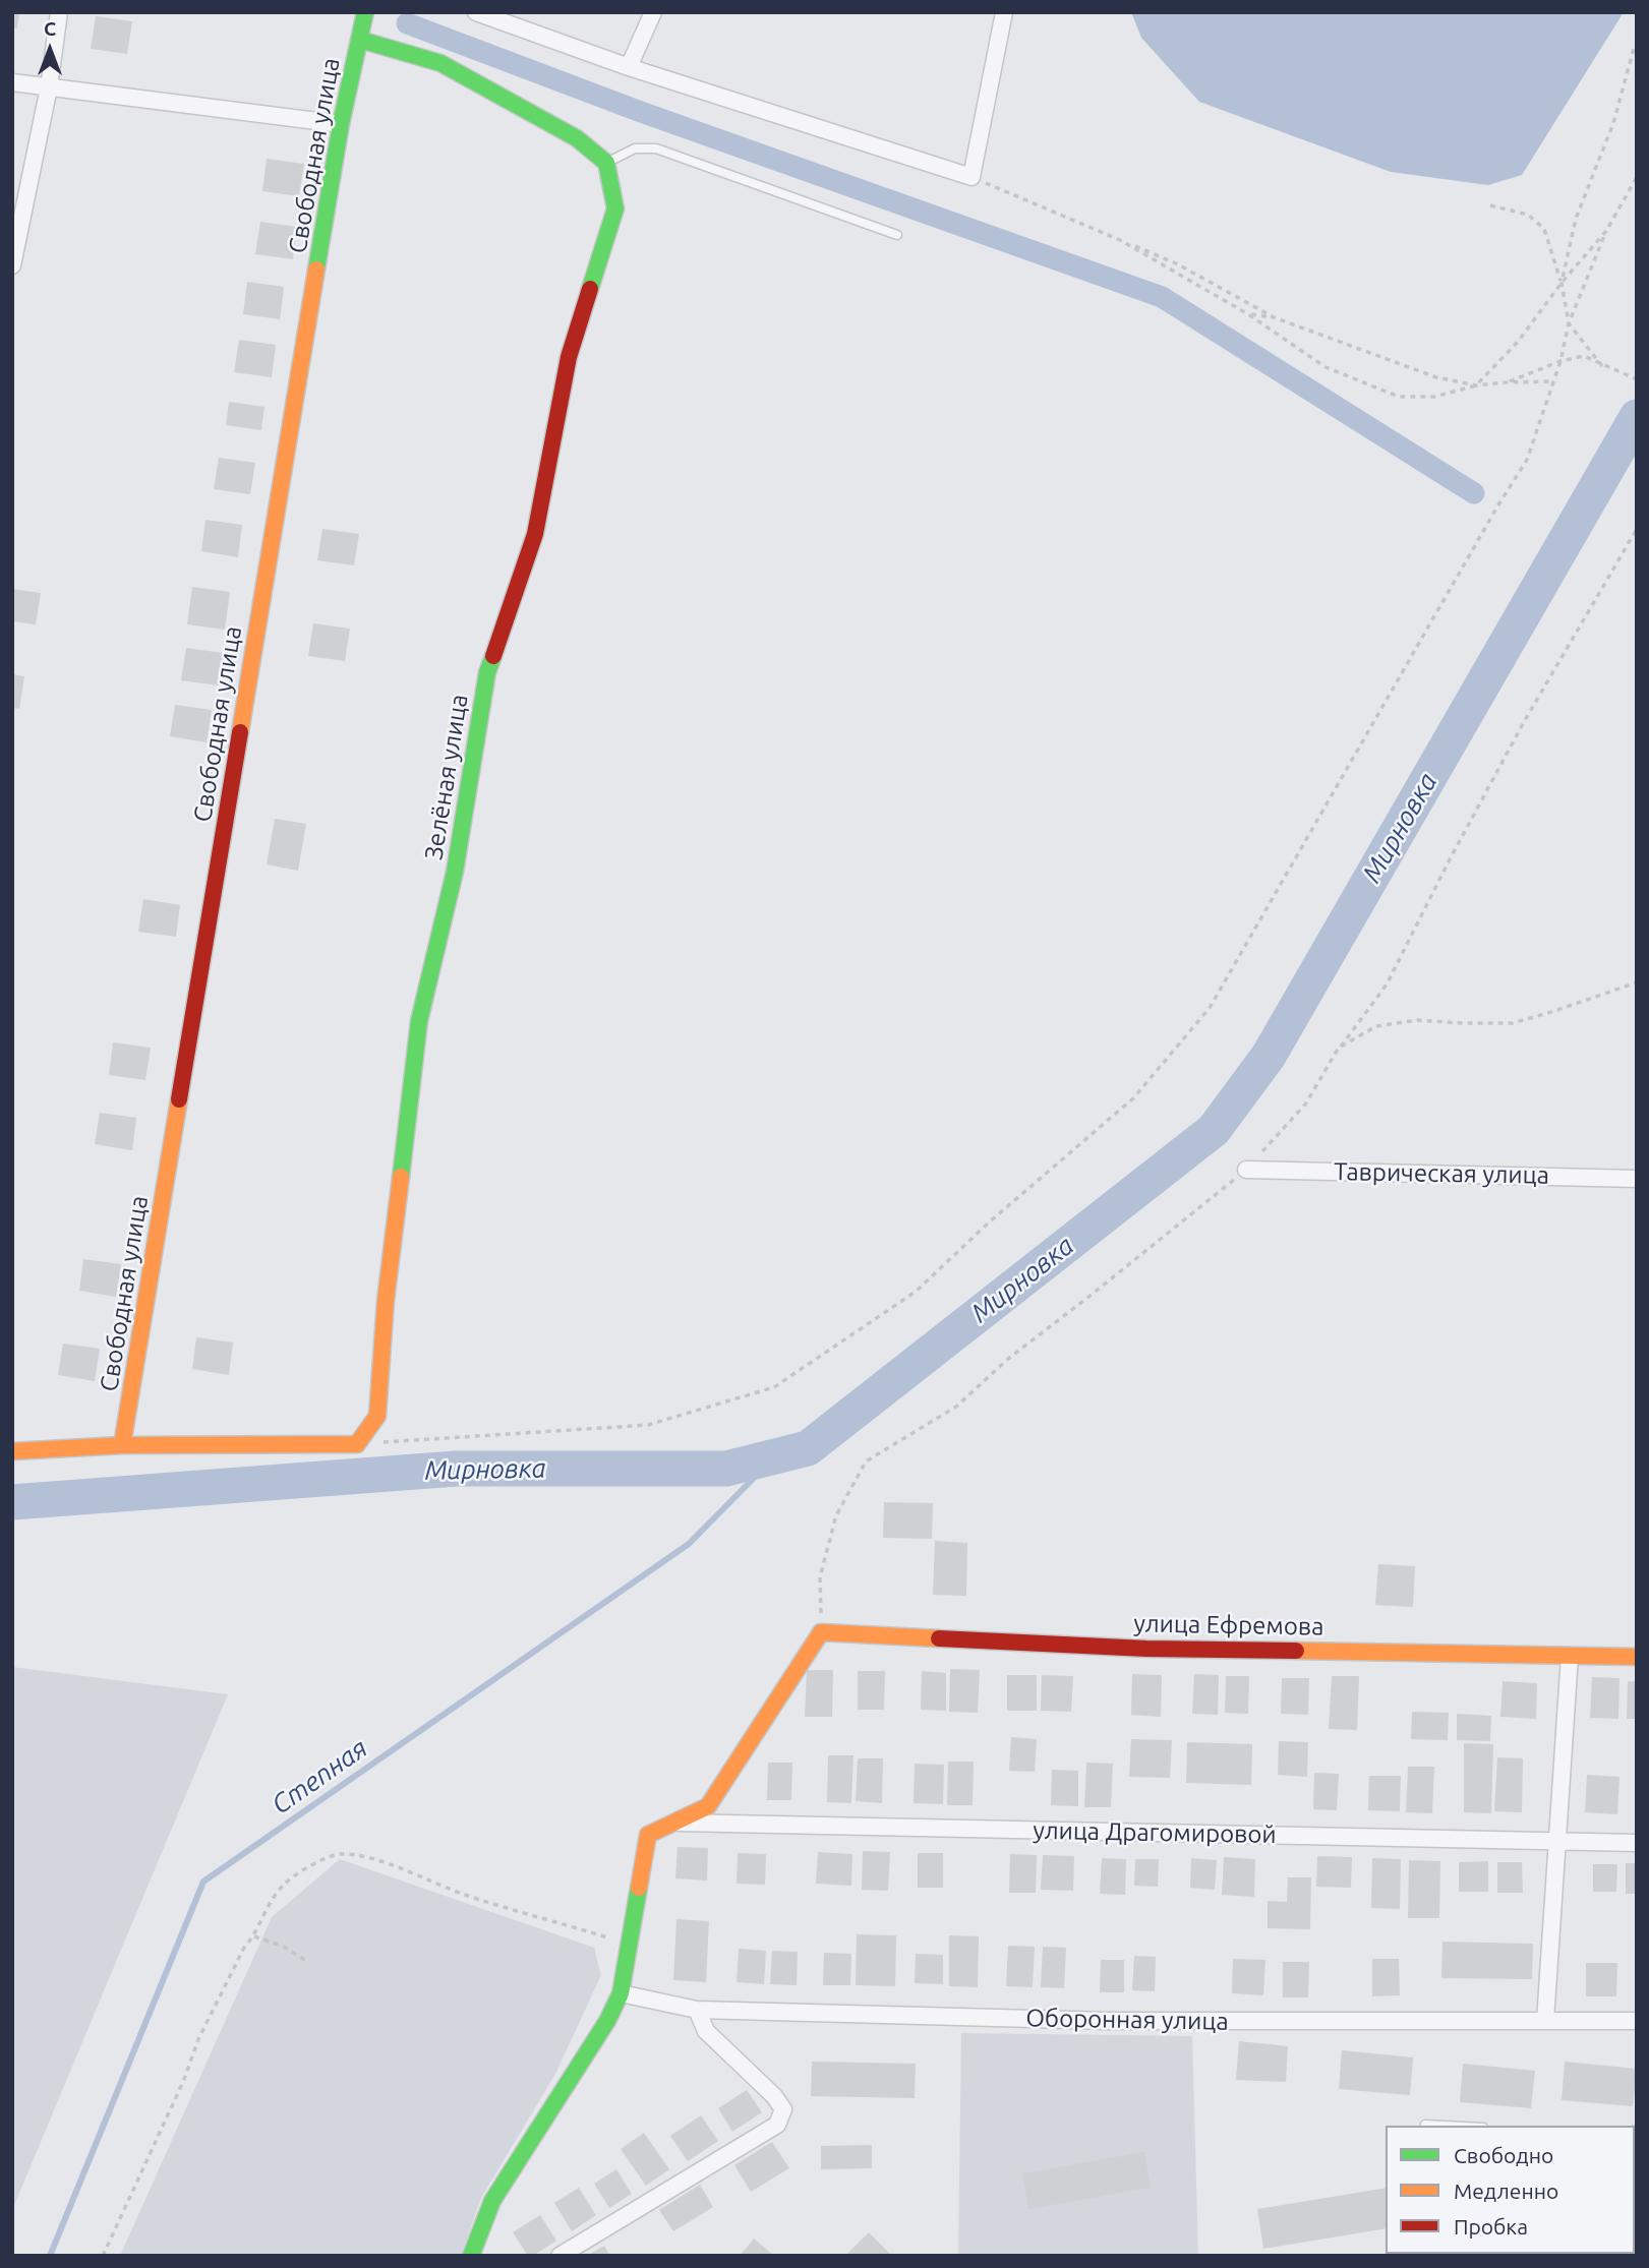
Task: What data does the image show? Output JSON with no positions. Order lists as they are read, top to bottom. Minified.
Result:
{"streets":{"main road":["Свободная улица","Зелёная улица","улица Ефремова"],"street":["Таврическая улица","улица Драгомировой","Оборонная улица"]},"water":["Мирновка","Степная"],"legend":["Свободно","Медленно","Пробка"],"north":"top"}
